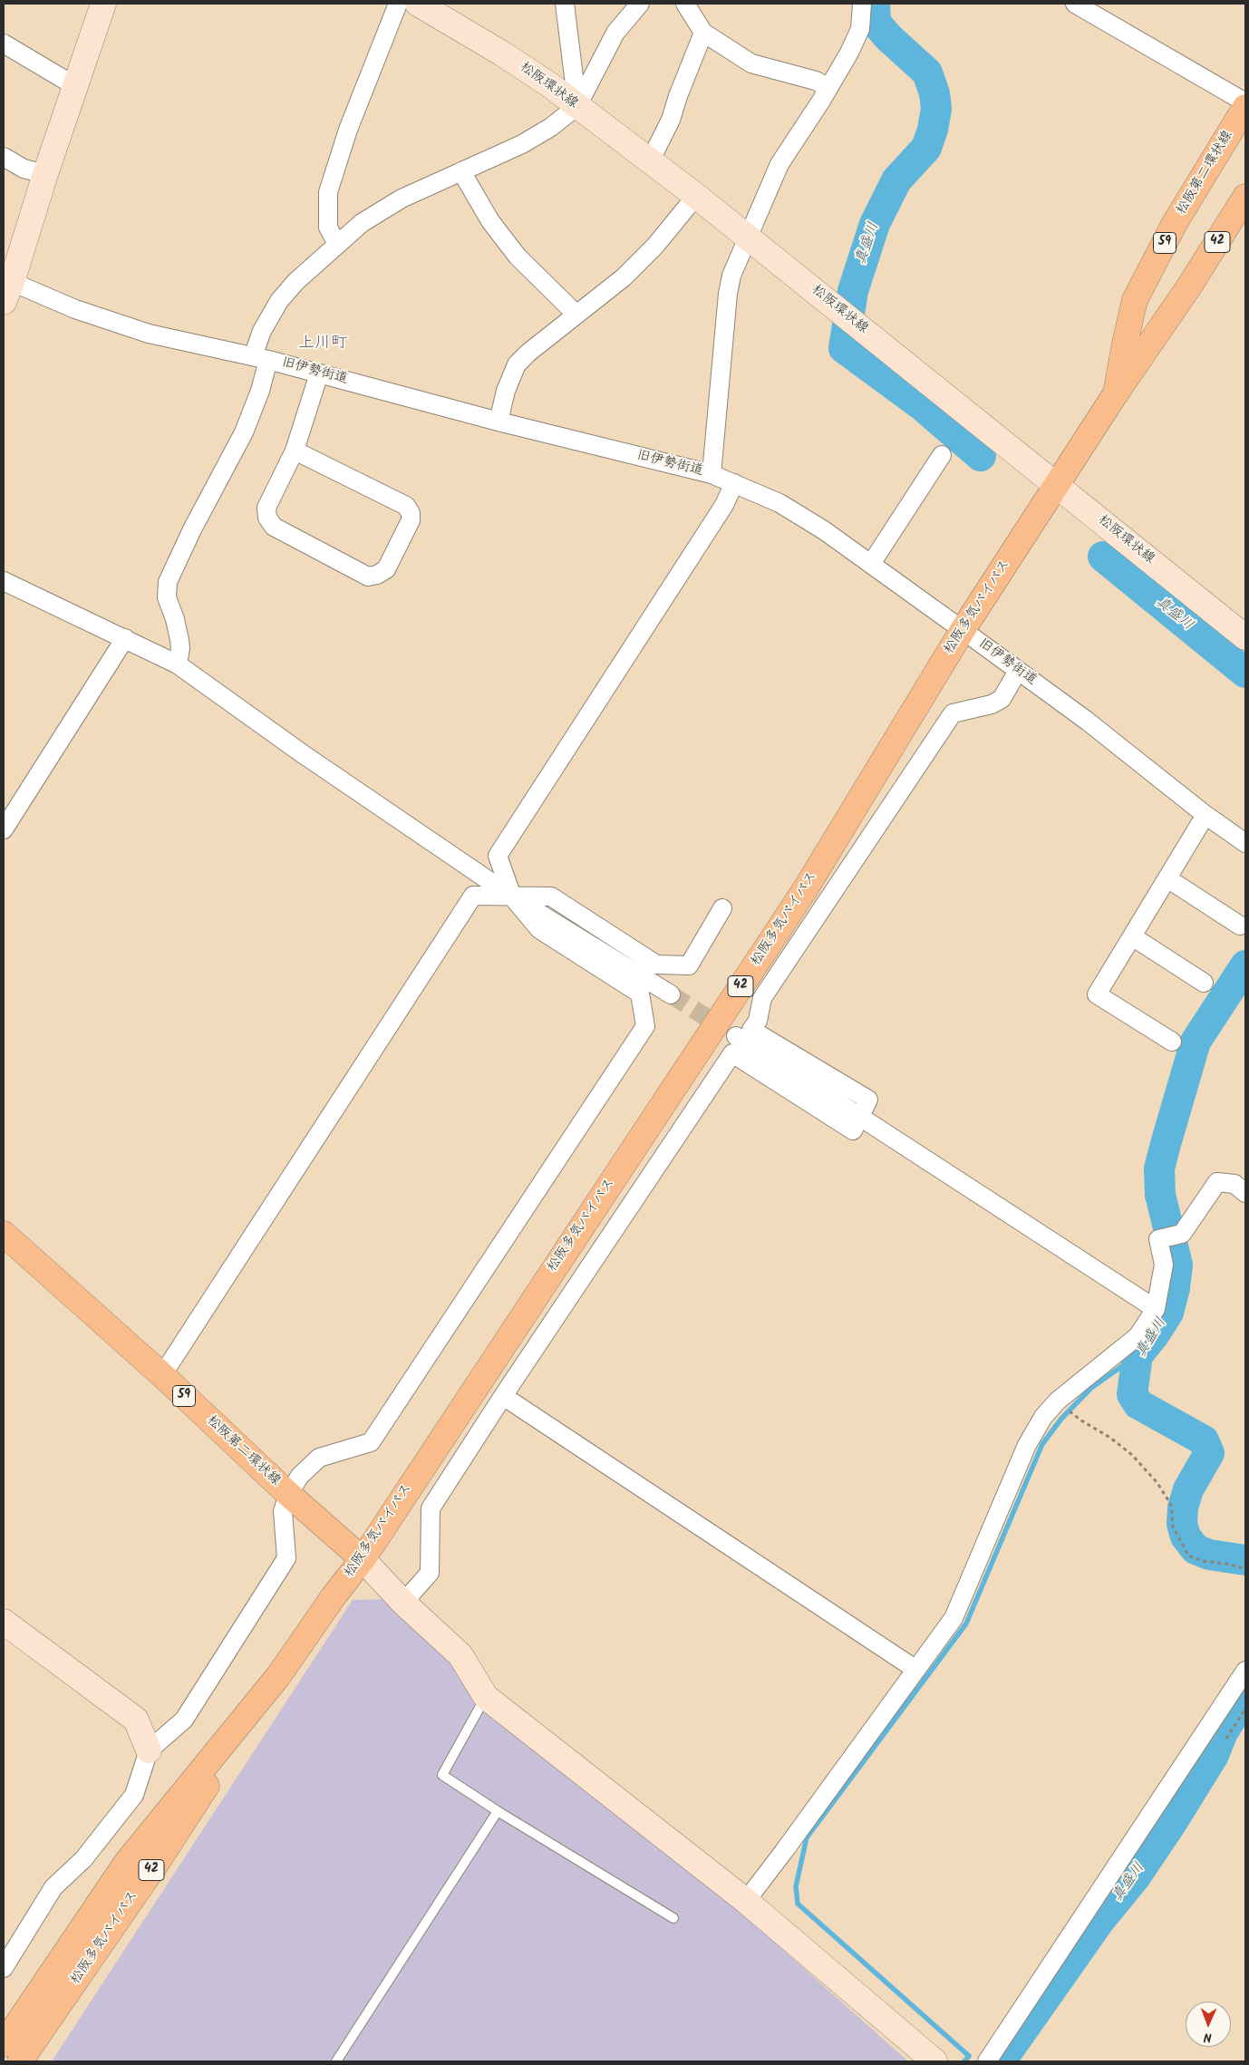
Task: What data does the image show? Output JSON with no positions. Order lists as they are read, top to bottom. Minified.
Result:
{"streets":{"main road":["松阪第二環状線","42","59","松阪多気バイパス"],"street":["松阪環状線","旧伊勢街道"]},"crossings":[["松阪環状線","松阪多気バイパス"],["松阪第二環状線","松阪多気バイパス"],["旧伊勢街道","松阪多気バイパス"]],"districts":["上川町"],"water":["真盛川"],"north":"bottom"}
